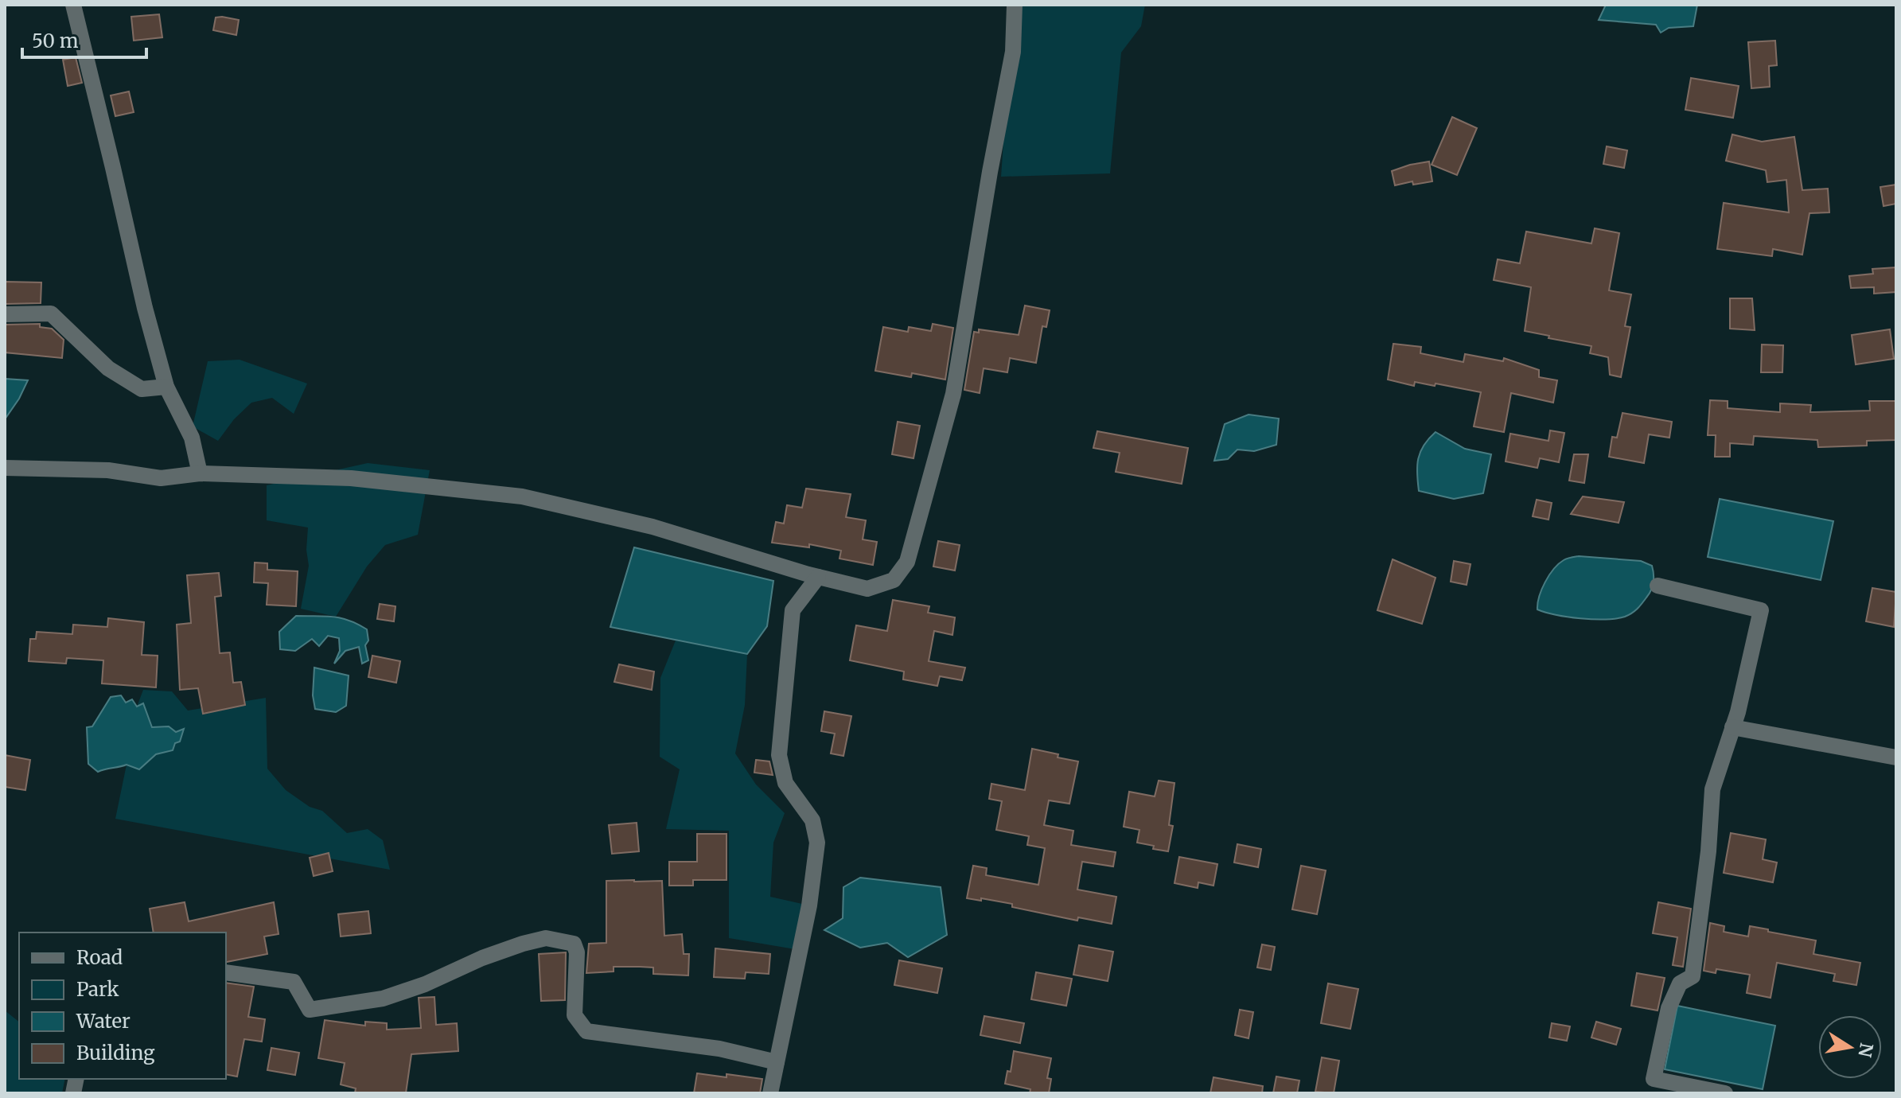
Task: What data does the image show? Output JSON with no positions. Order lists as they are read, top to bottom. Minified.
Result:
{"legend":["Road","Park","Water","Building"],"scale_bar":"50 m","north":"right"}
